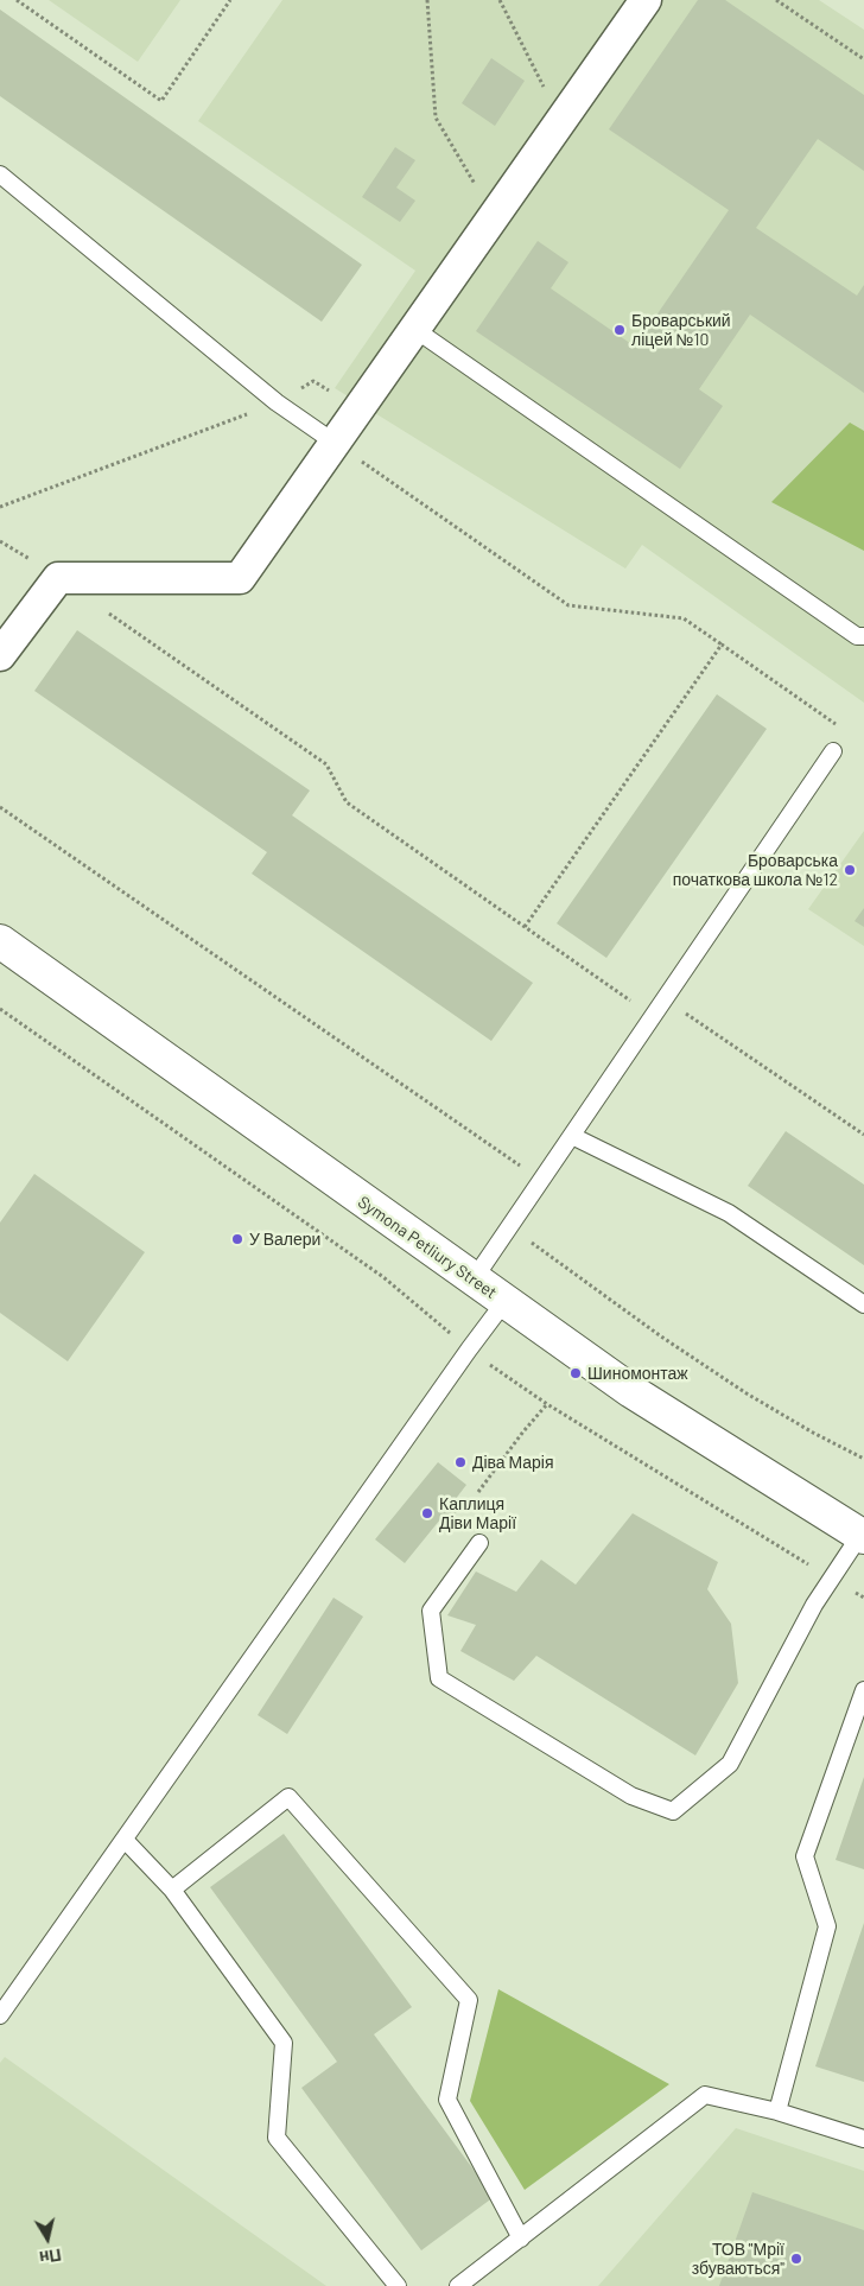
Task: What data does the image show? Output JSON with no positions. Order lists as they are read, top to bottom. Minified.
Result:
{"streets":{"main road":["Symona Petliury Street"]},"places":["Броварський ліцей №10","Броварська початкова школа №12","У Валери","Шиномонтаж","Діва Марія","Каплиця Діви Марії","ТОВ \"Мрії збуваються\""],"north":"bottom"}
